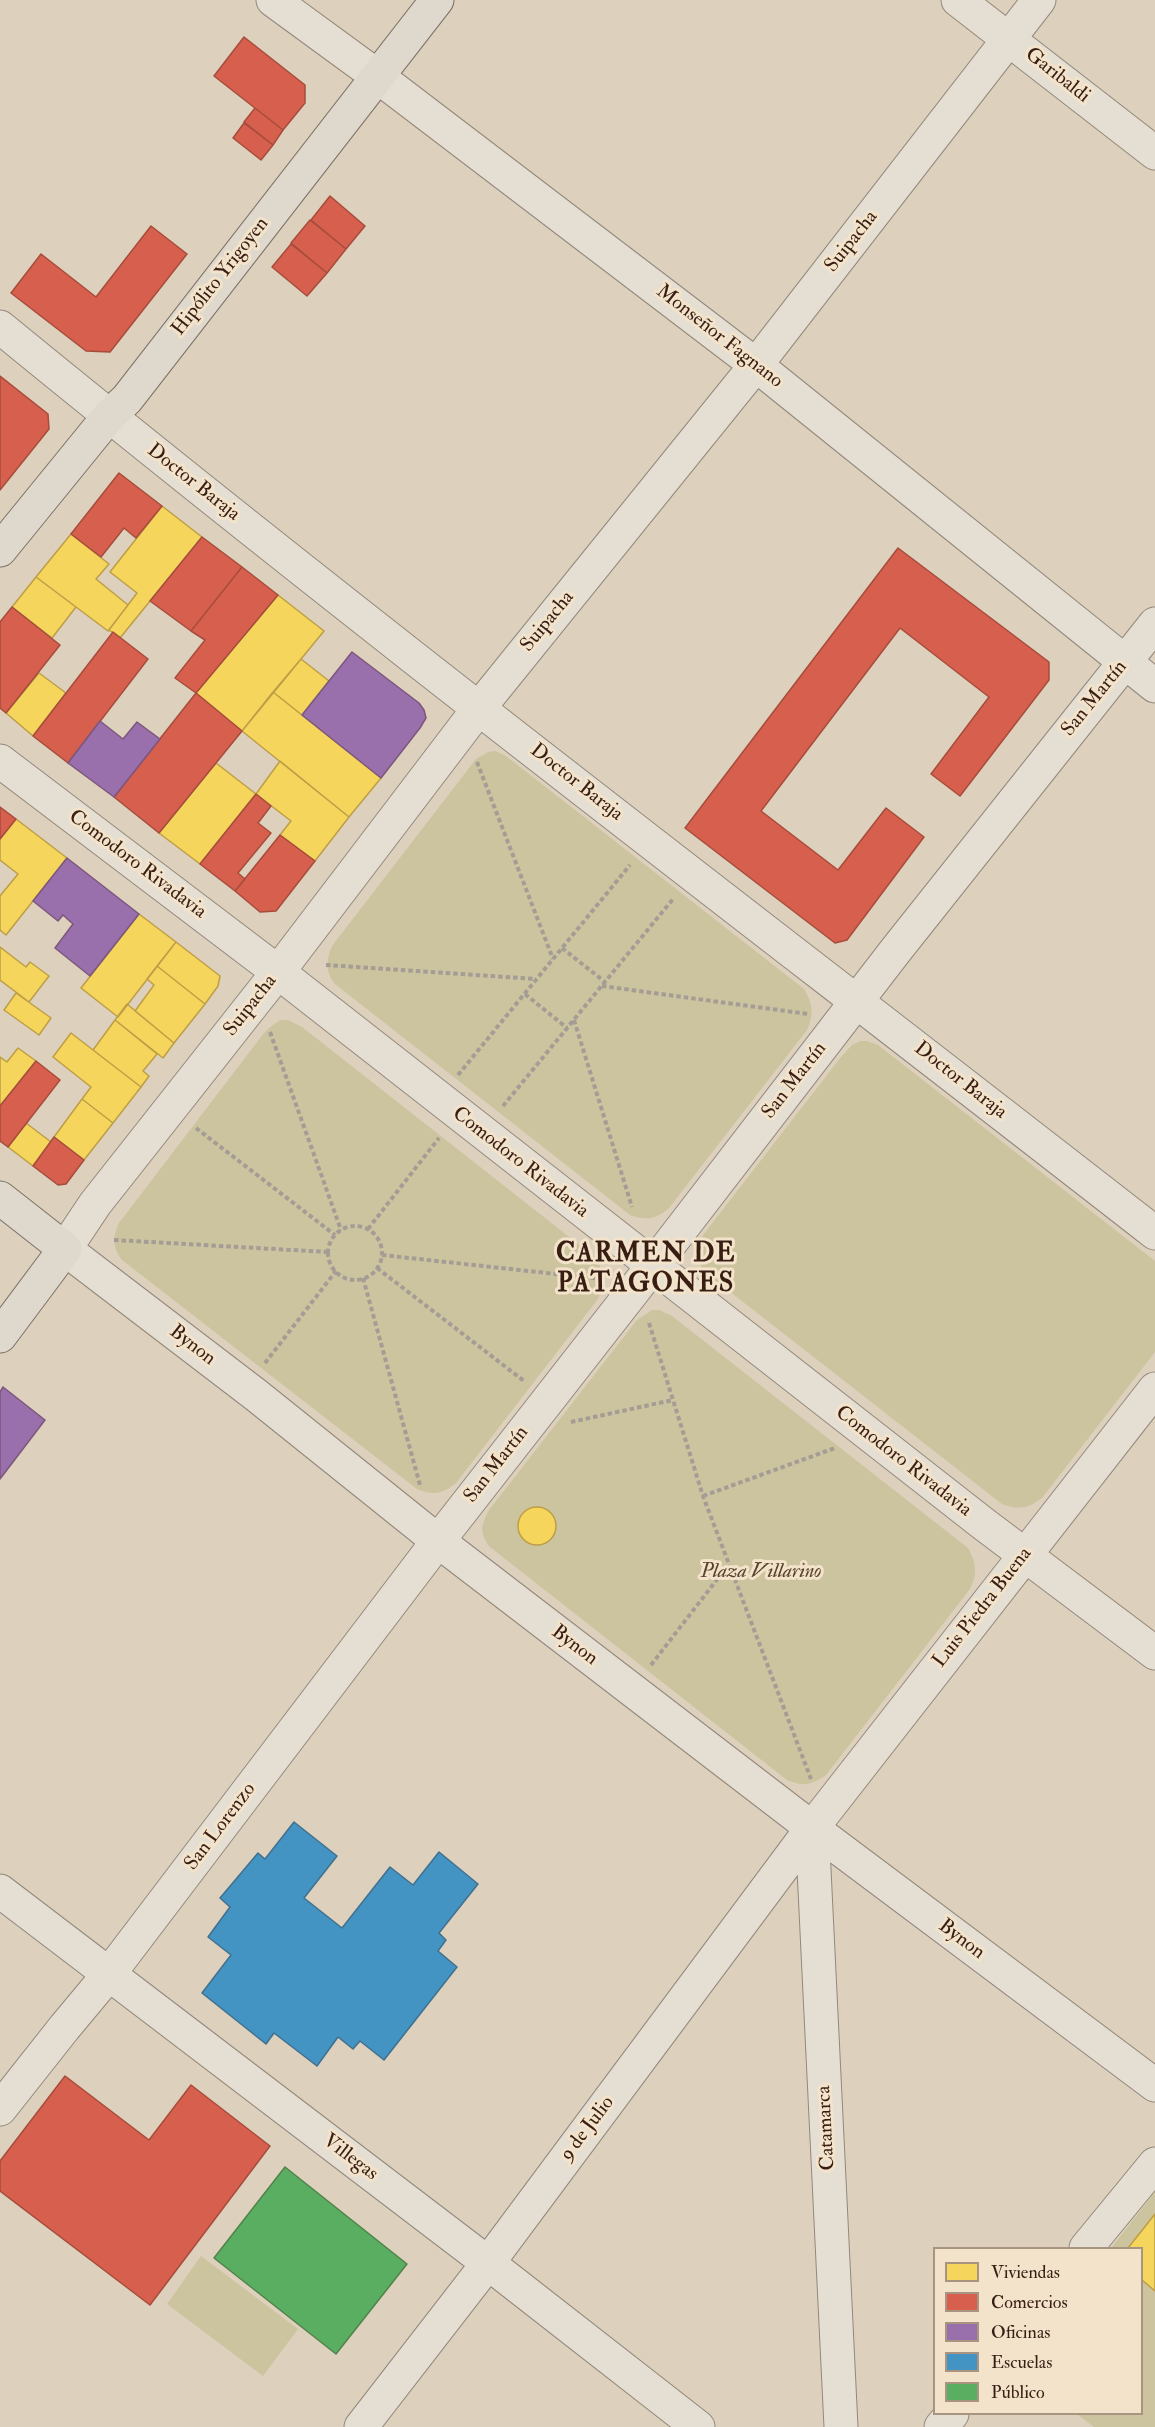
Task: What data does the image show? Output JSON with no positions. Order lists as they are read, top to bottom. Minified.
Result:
{"streets":{"main road":["Hipólito Yrigoyen","Bynon"],"street":["Garibaldi","Suipacha","Monseñor Fagnano","Doctor Baraja","San Martín","Comodoro Rivadavia","Luis Piedra Buena","San Lorenzo","Catamarca","9 de Julio","Villegas"]},"crossings":[["Garibaldi","Suipacha"],["Suipacha","Monseñor Fagnano"],["Suipacha","Doctor Baraja"],["Suipacha","Comodoro Rivadavia"],["Suipacha","Bynon"],["Hipólito Yrigoyen","Monseñor Fagnano"],["Hipólito Yrigoyen","Doctor Baraja"],["Monseñor Fagnano","San Martín"],["Doctor Baraja","San Martín"],["San Martín","Comodoro Rivadavia"],["San Martín","Bynon"],["San Martín","San Lorenzo"],["Comodoro Rivadavia","Luis Piedra Buena"],["Bynon","Luis Piedra Buena"],["Bynon","San Lorenzo"],["Bynon","Catamarca"],["Bynon","9 de Julio"],["Luis Piedra Buena","Catamarca"],["Luis Piedra Buena","9 de Julio"],["San Lorenzo","Villegas"],["Catamarca","9 de Julio"],["9 de Julio","Villegas"]],"districts":["CARMEN DE PATAGONES"],"parks":["Plaza Villarino"],"legend":["Viviendas","Comercios","Oficinas","Escuelas","Público"]}
